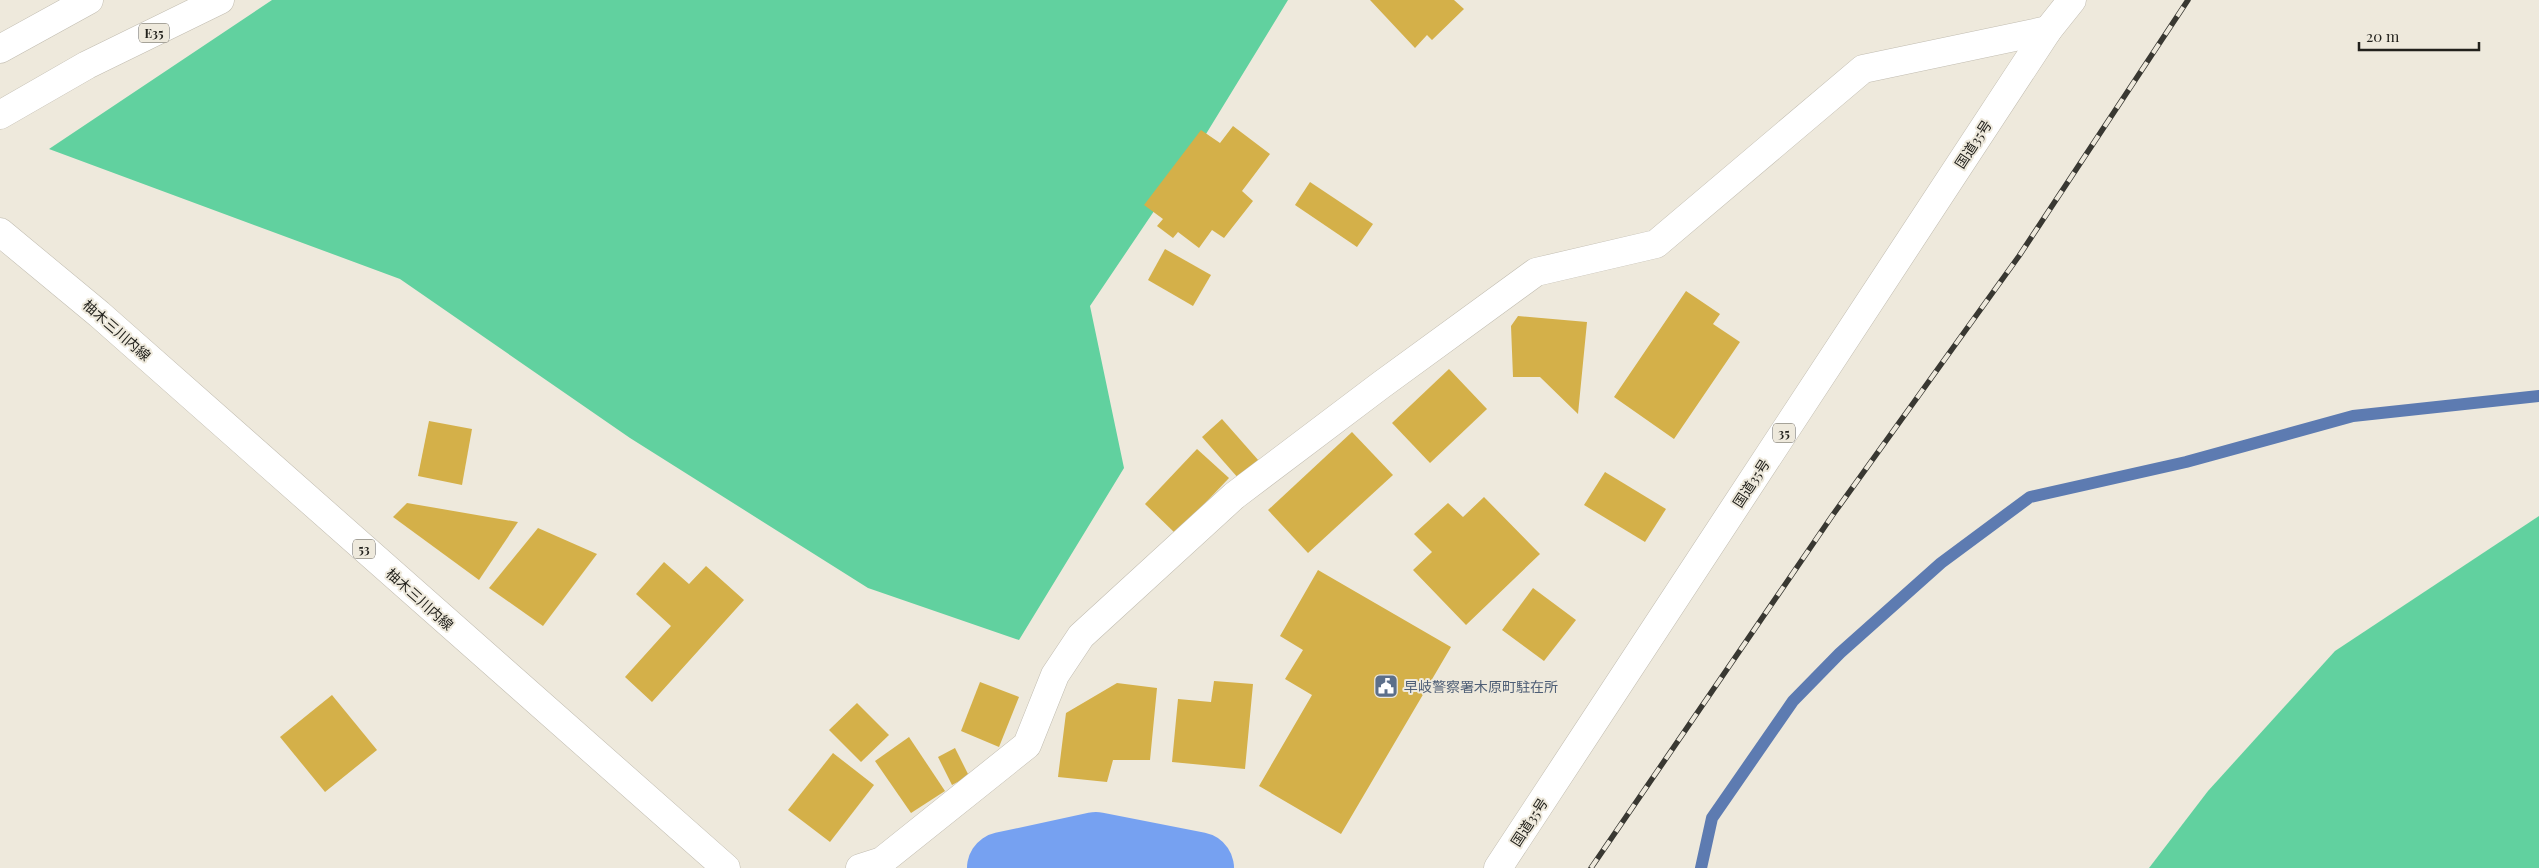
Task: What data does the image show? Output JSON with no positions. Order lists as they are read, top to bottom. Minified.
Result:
{"streets":{"main road":["E35","国道35号","柚木三川内線","35","53"]},"places":{"public building":["早岐警察署木原町駐在所"]},"scale_bar":"20 m"}
